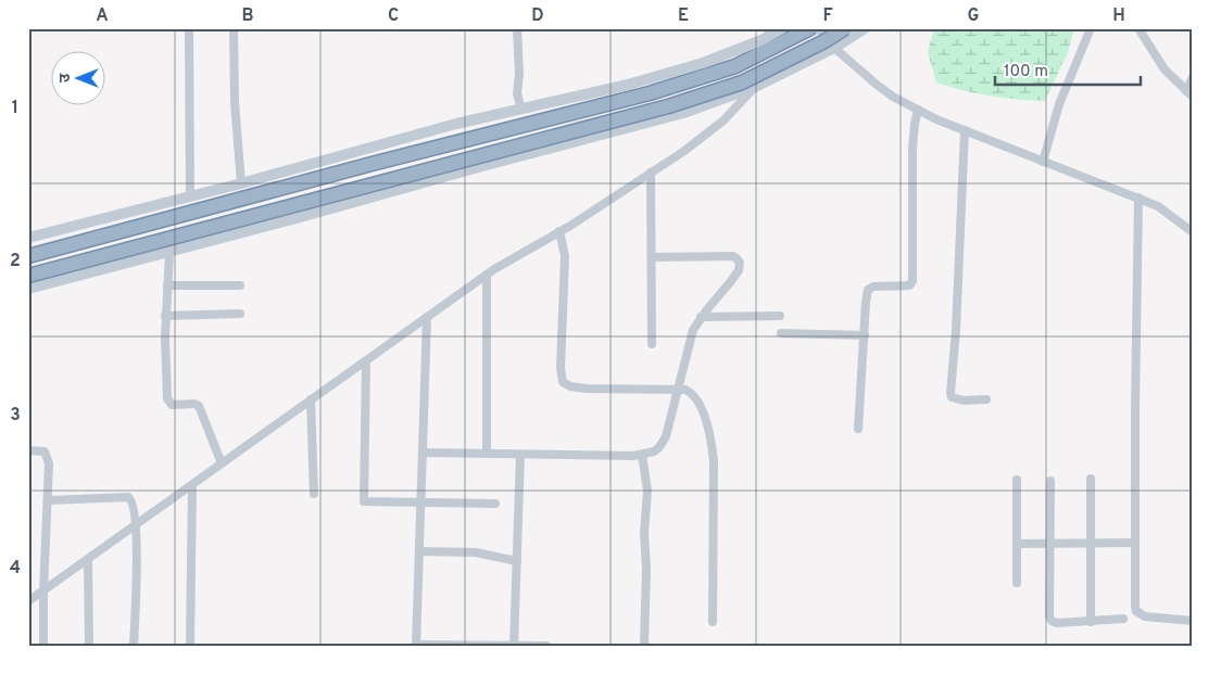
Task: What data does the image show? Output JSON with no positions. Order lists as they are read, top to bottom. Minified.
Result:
{"scale_bar":"100 m","north":"left","grid":{"columns":["A","B","C","D","E","F","G","H"],"rows":["1","2","3","4"]}}
